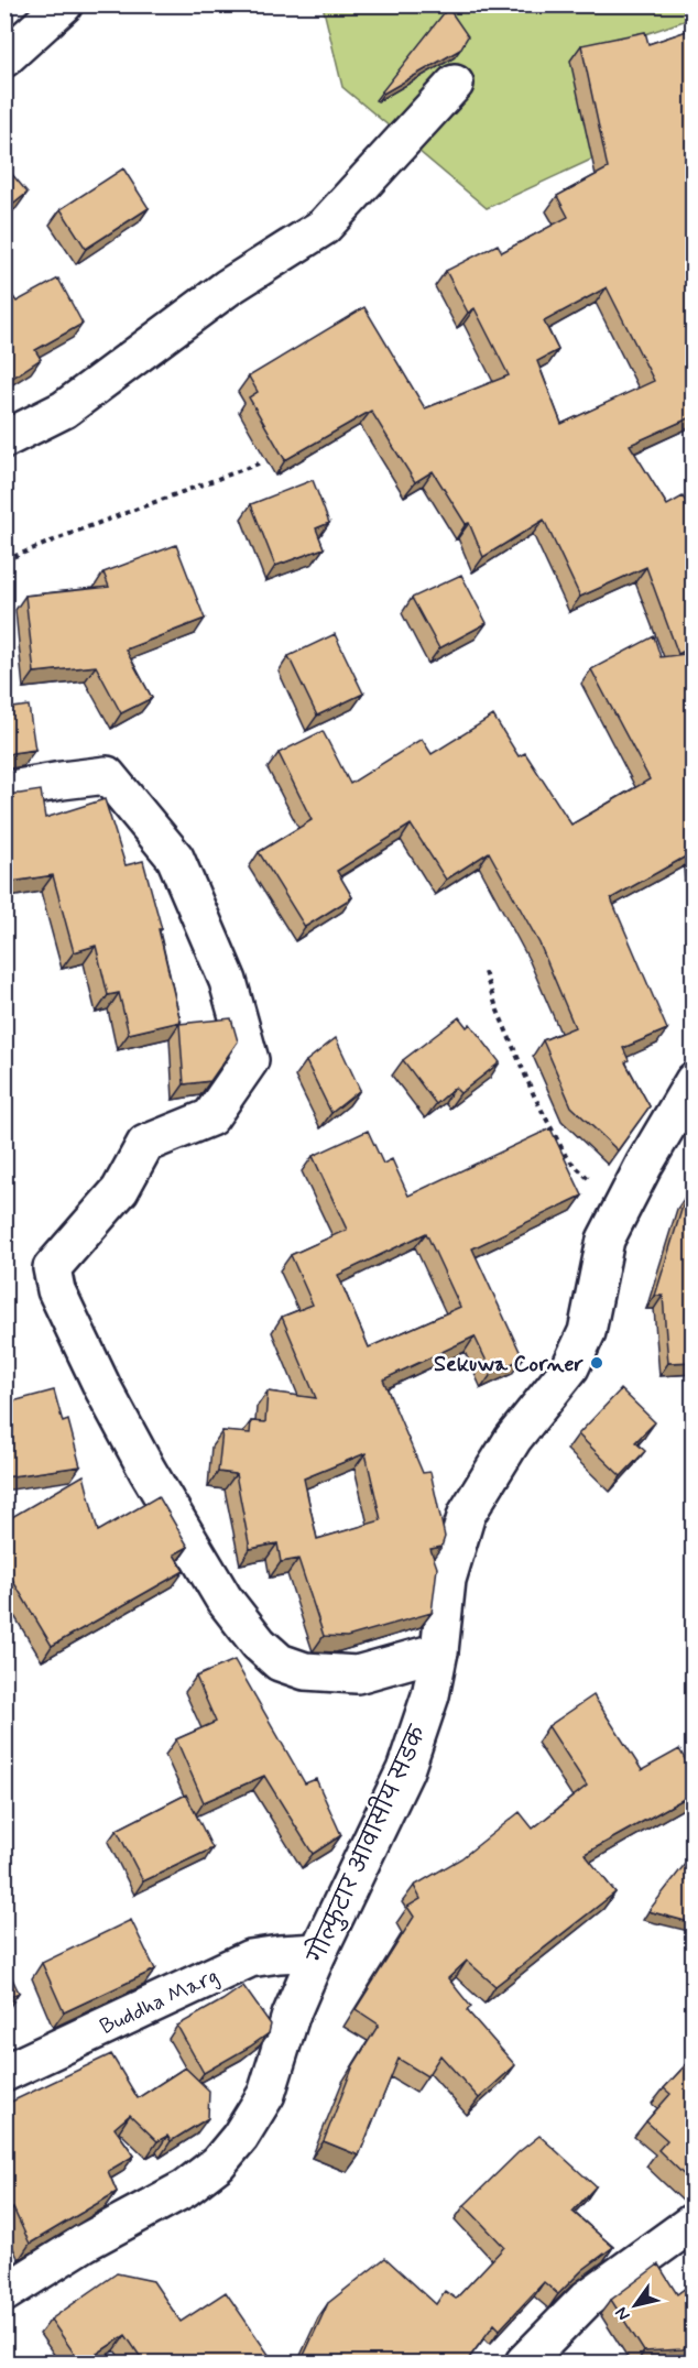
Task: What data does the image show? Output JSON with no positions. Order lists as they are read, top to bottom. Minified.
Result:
{"streets":{"street":["गोल्फुटार आवासीय सडक","Buddha Marg"]},"crossings":[["गोल्फुटार आवासीय सडक","Buddha Marg"]],"places":["Sekuwa Corner"],"north":"bottom left"}
